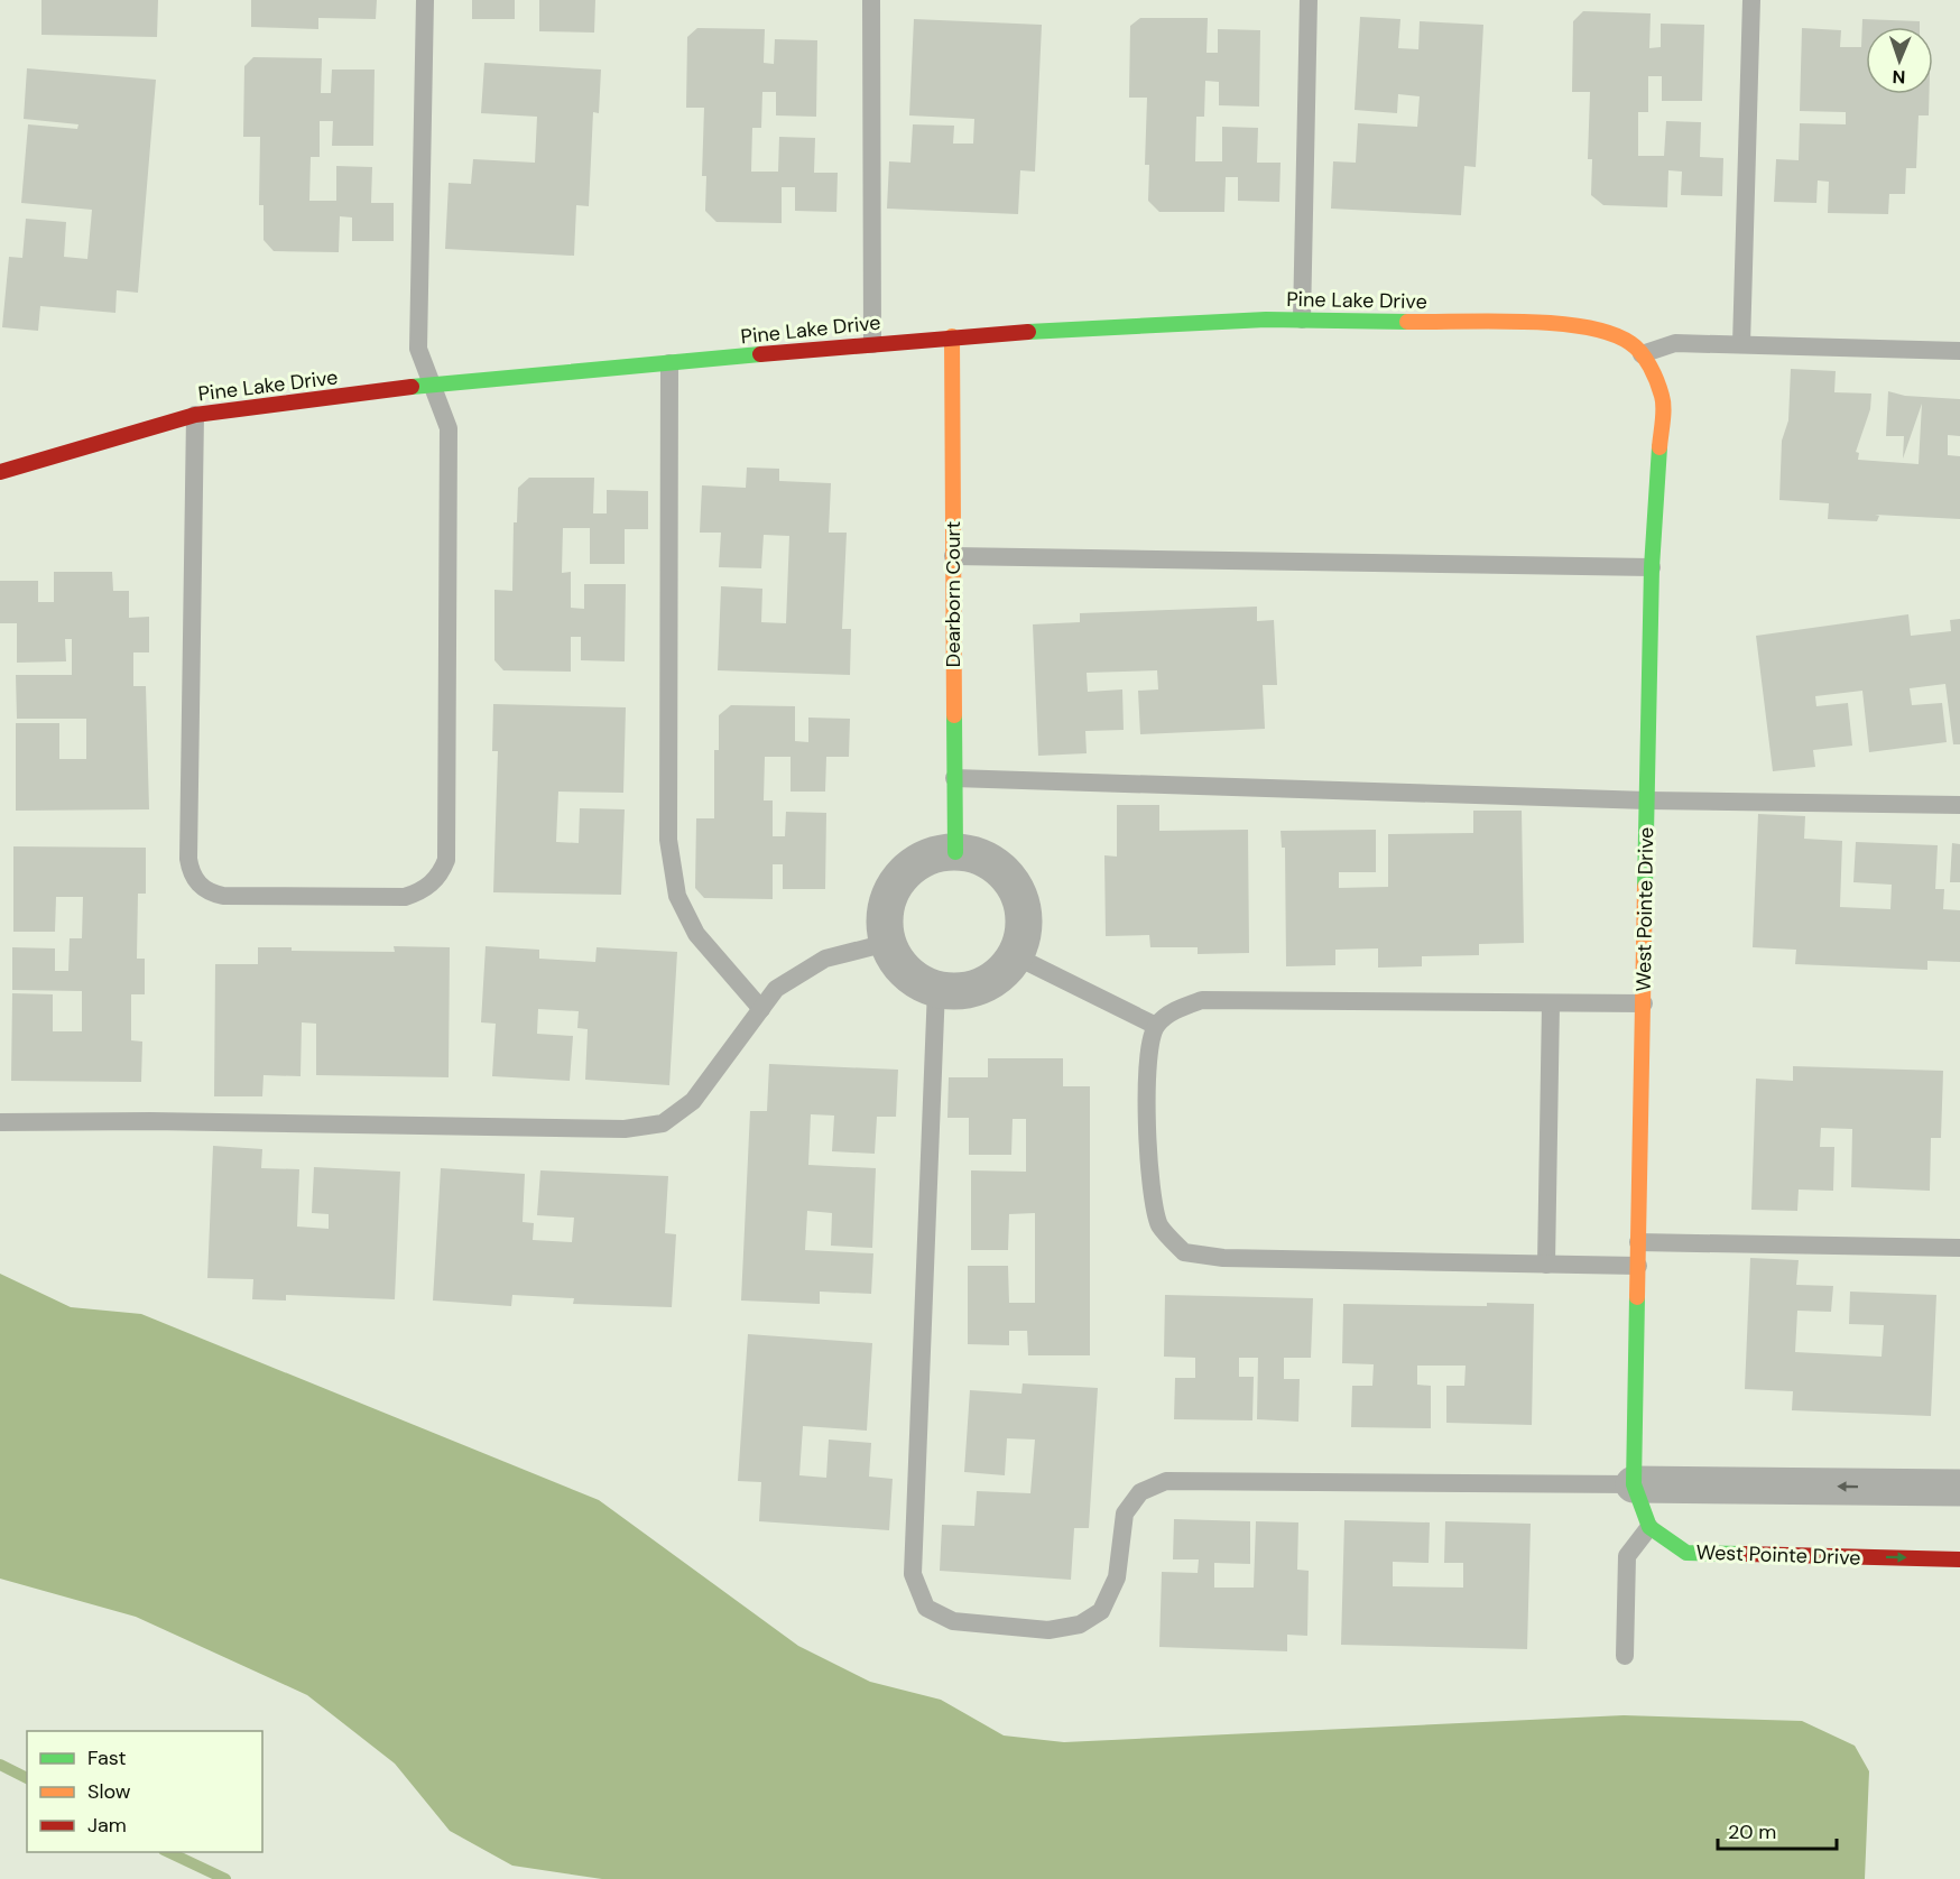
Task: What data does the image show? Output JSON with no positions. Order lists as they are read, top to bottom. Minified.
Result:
{"streets":{"street":["Pine Lake Drive","Dearborn Court","West Pointe Drive"]},"crossings":[["Pine Lake Drive","Dearborn Court"],["Pine Lake Drive","West Pointe Drive"]],"legend":["Fast","Slow","Jam"],"scale_bar":"20 m","north":"bottom"}
